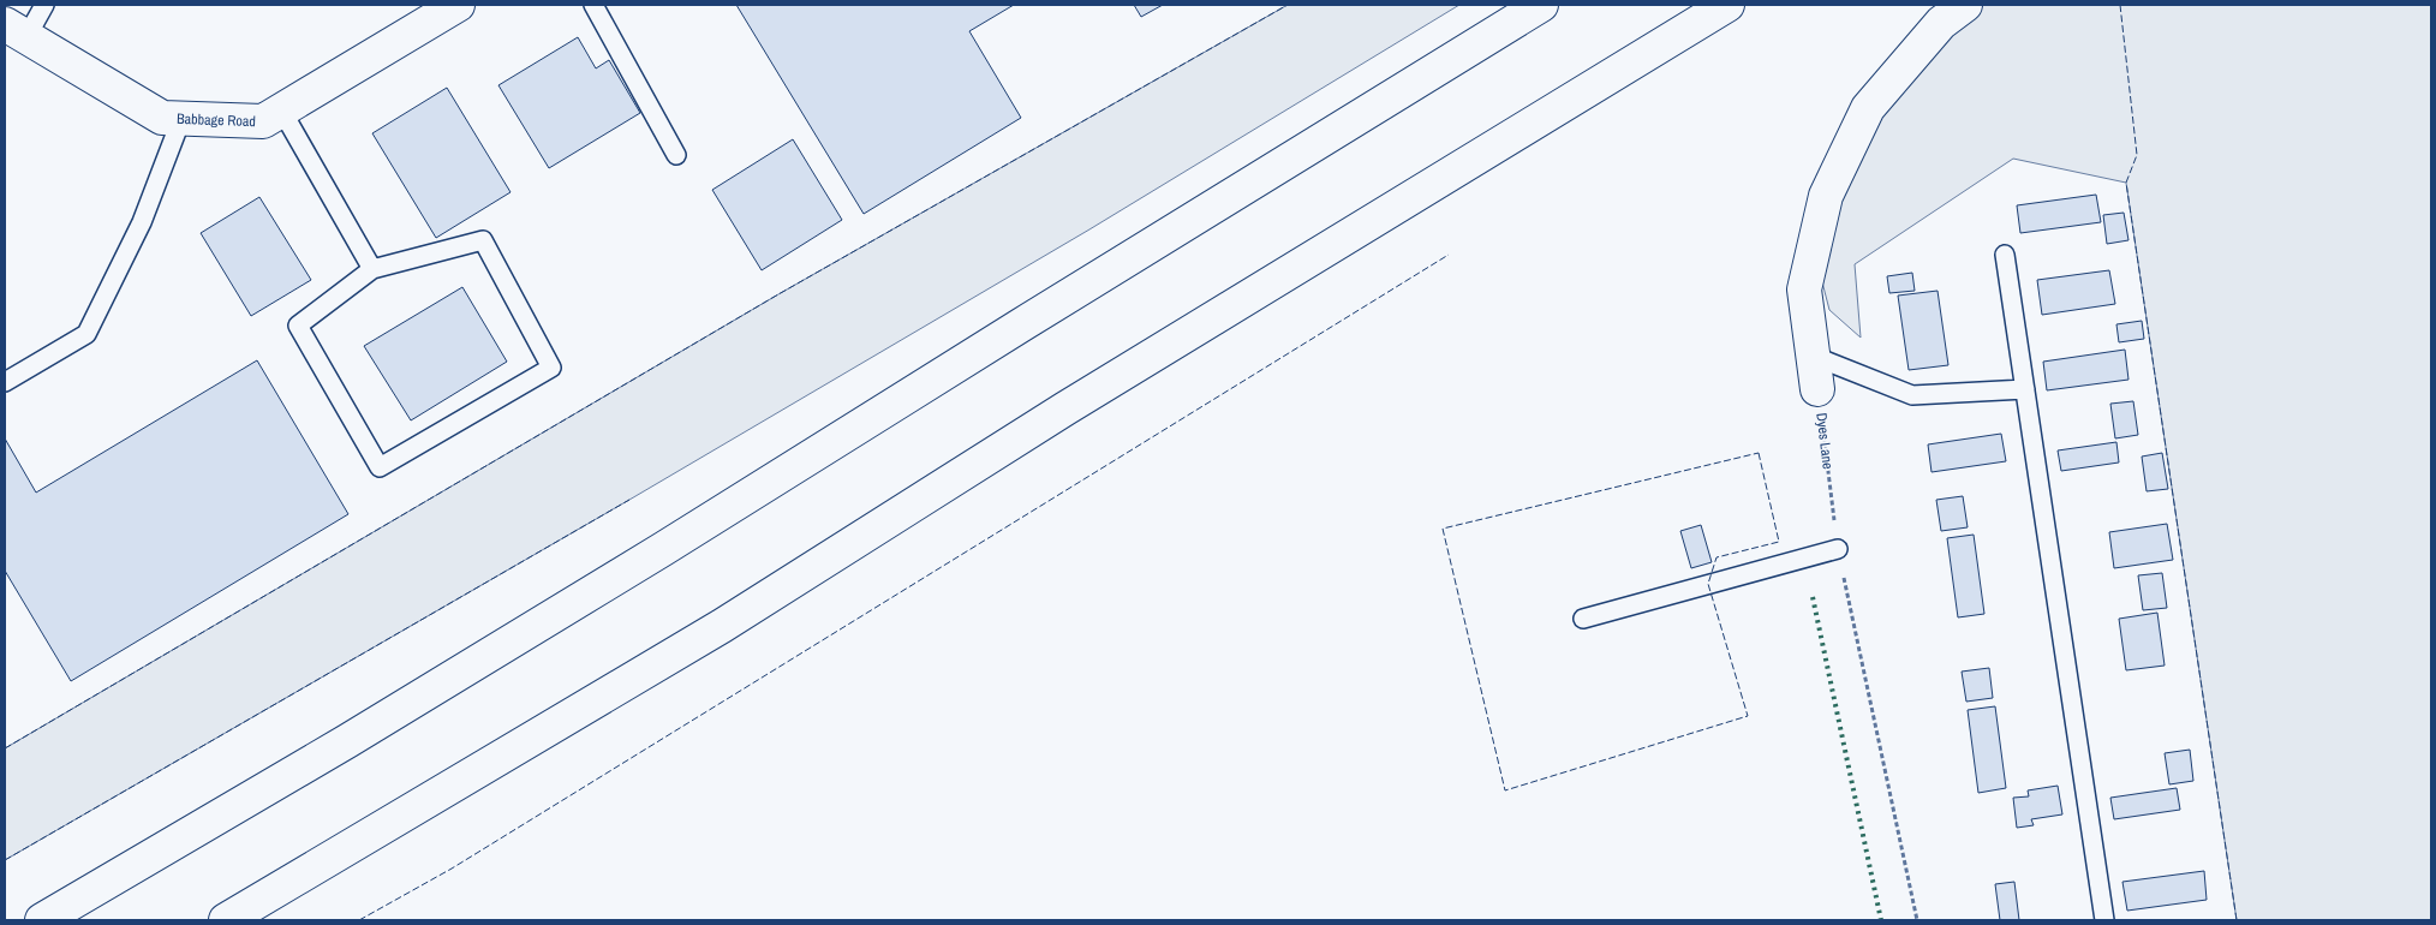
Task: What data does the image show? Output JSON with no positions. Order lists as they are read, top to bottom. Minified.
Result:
{"streets":{"main road":["Babbage Road"],"path":["Dyes Lane"]}}
